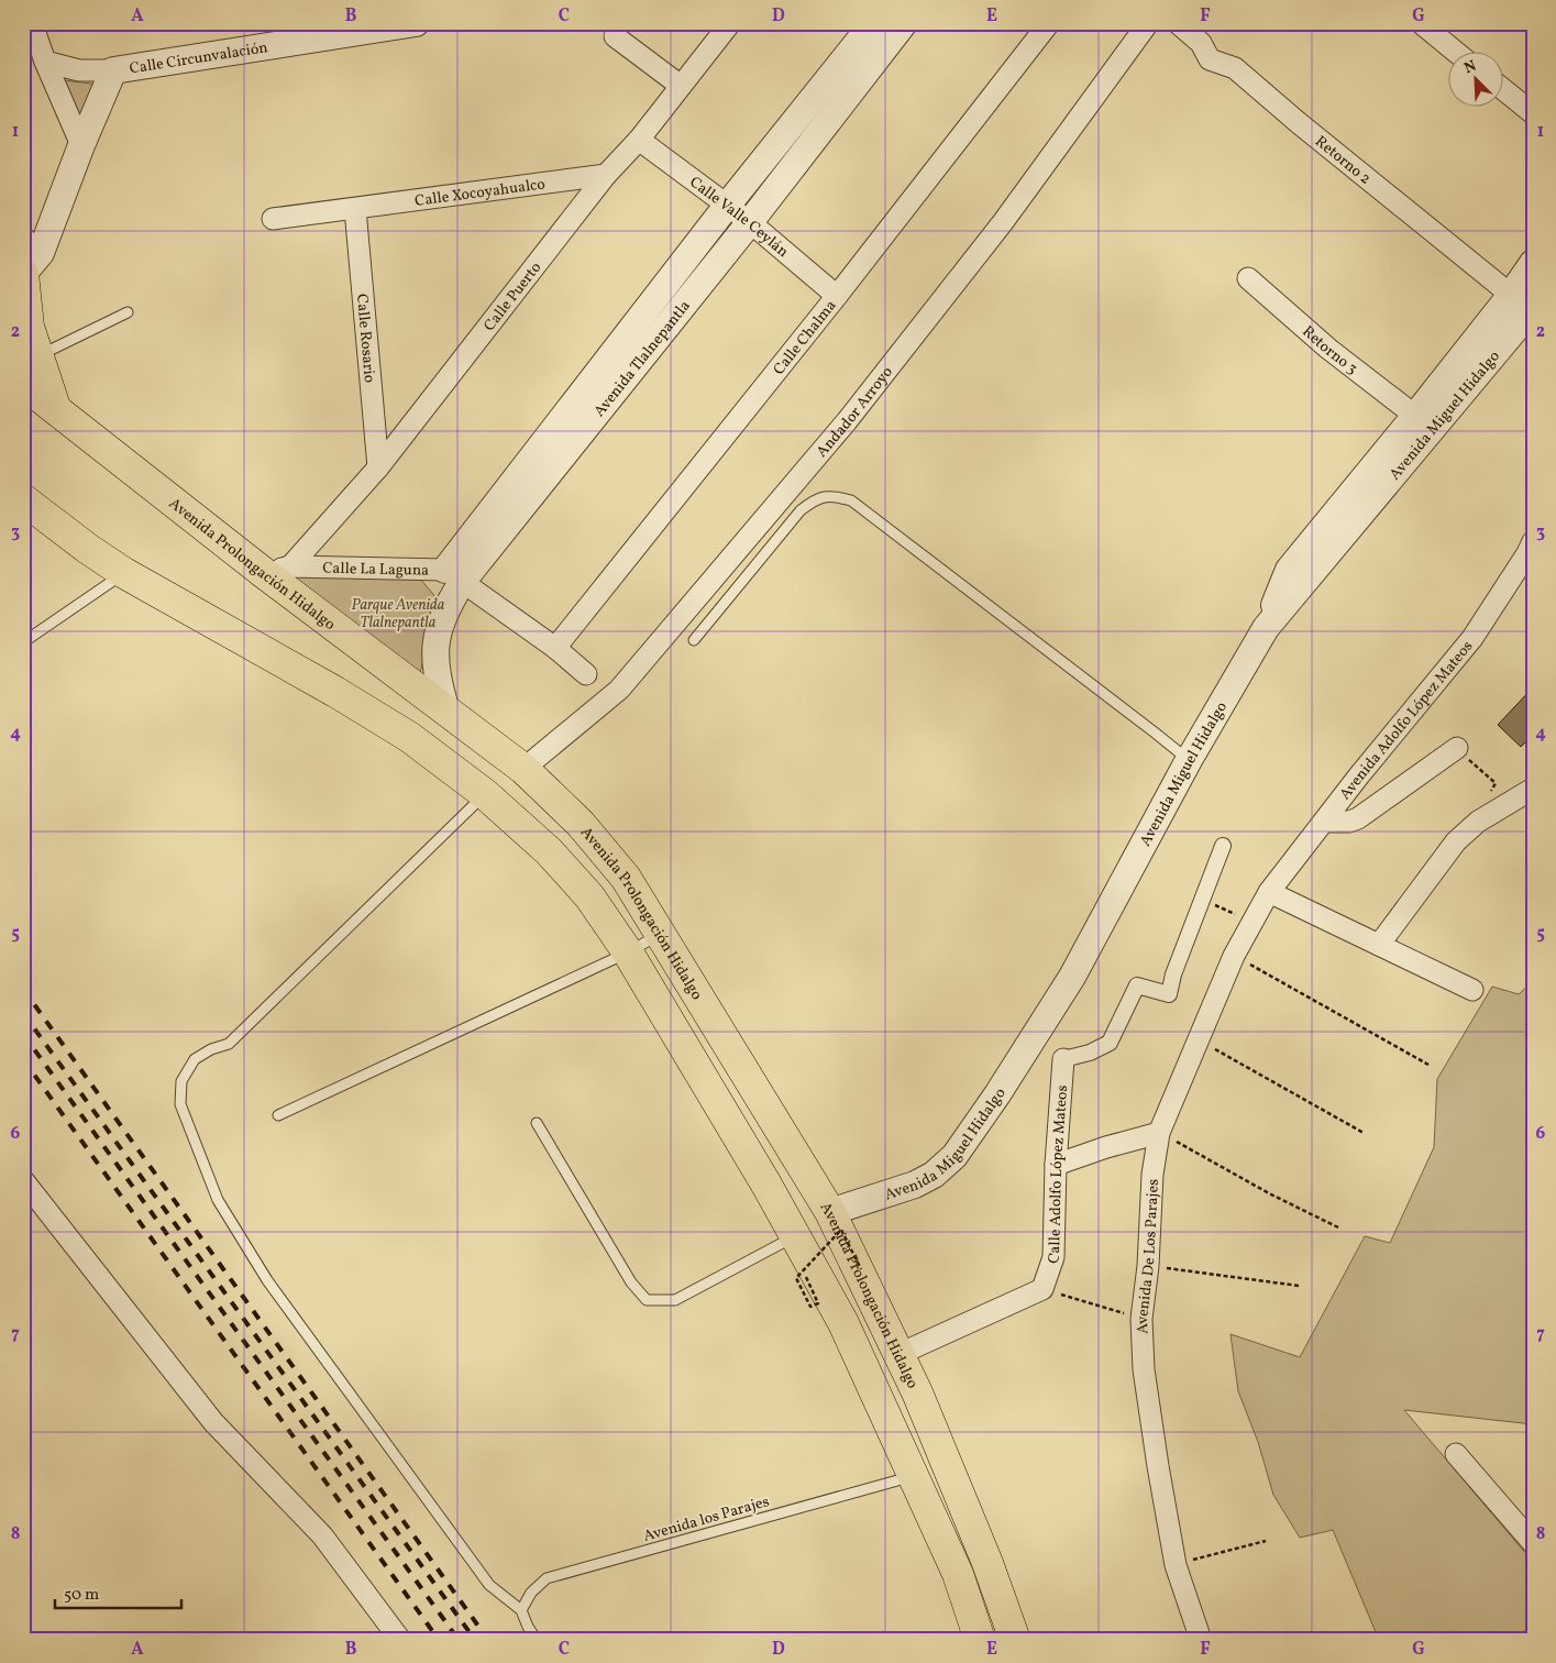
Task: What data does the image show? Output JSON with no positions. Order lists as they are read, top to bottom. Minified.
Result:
{"streets":{"highway":["Avenida Prolongación Hidalgo"],"street":["Calle Circunvalación","Retorno 2","Calle Xocoyahualco","Calle Valle Ceylán","Calle Puerto","Calle Chalma","Calle Rosario","Retorno 3","Avenida Tlalnepantla","Andador Arroyo","Avenida Miguel Hidalgo","Calle La Laguna","Avenida Adolfo López Mateos","Calle Adolfo López Mateos","Avenida De Los Parajes"],"lane":["Avenida los Parajes"]},"crossings":[["Retorno 2","Avenida Miguel Hidalgo"],["Calle Xocoyahualco","Calle Puerto"],["Calle Xocoyahualco","Calle Rosario"],["Calle Valle Ceylán","Calle Puerto"],["Calle Valle Ceylán","Calle Chalma"],["Calle Valle Ceylán","Avenida Tlalnepantla"],["Calle Puerto","Calle Rosario"],["Calle Puerto","Avenida Prolongación Hidalgo"],["Calle Puerto","Calle La Laguna"],["Avenida Tlalnepantla","Avenida Prolongación Hidalgo"],["Avenida Tlalnepantla","Calle La Laguna"],["Andador Arroyo","Avenida Prolongación Hidalgo"],["Avenida Miguel Hidalgo","Avenida Prolongación Hidalgo"],["Avenida Prolongación Hidalgo","Calle La Laguna"],["Avenida Adolfo López Mateos","Avenida De Los Parajes"]],"parks":["Parque Avenida Tlalnepantla"],"scale_bar":"50 m","north":"top left","grid":{"columns":["A","B","C","D","E","F","G"],"rows":["1","2","3","4","5","6","7","8"]}}
